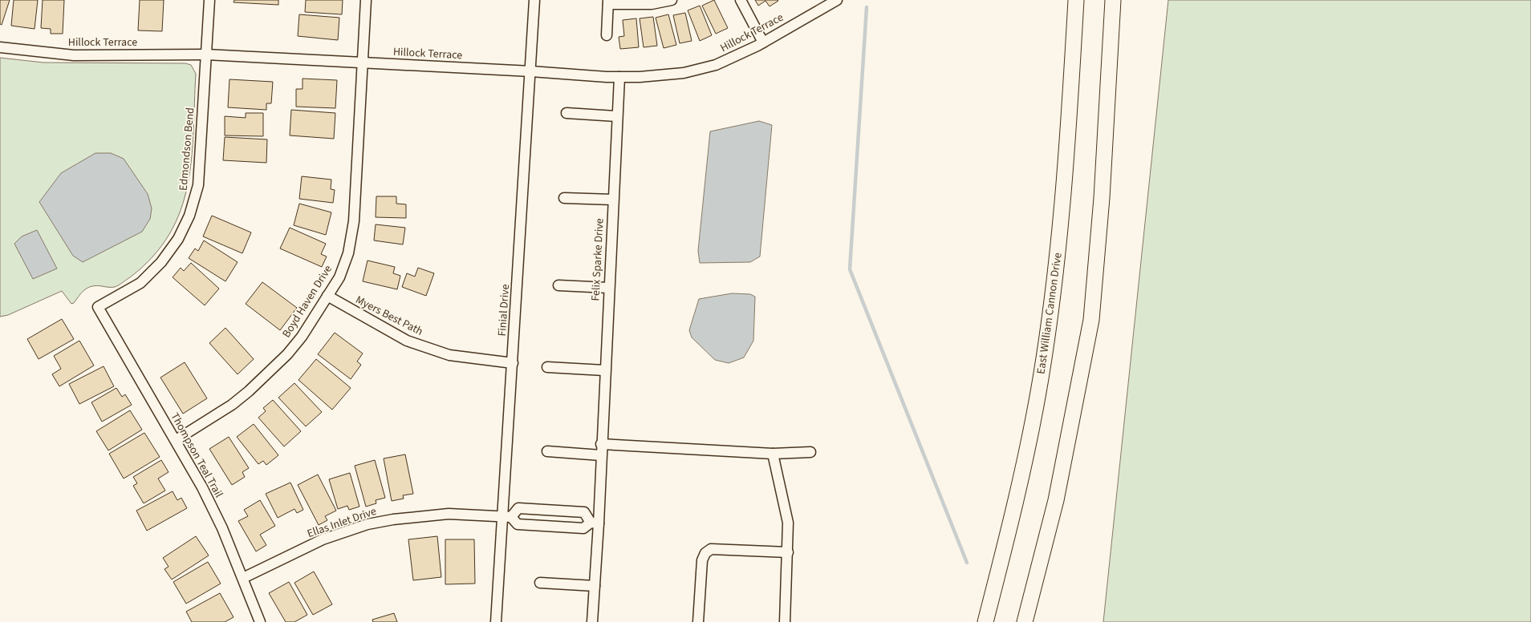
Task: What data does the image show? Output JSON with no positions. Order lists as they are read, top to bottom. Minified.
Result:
{"streets":{"street":["Hillock Terrace","Edmondson Bend","Felix Sparke Drive","Boyd Haven Drive","Finial Drive","East William Cannon Drive","Myers Best Path","Thompson Teal Trail","Ellas Inlet Drive"]},"crossings":[["Hillock Terrace","Edmondson Bend"],["Hillock Terrace","Felix Sparke Drive"],["Hillock Terrace","Boyd Haven Drive"],["Hillock Terrace","Finial Drive"],["Edmondson Bend","Thompson Teal Trail"],["Boyd Haven Drive","Myers Best Path"],["Boyd Haven Drive","Thompson Teal Trail"],["Finial Drive","Myers Best Path"],["Finial Drive","Ellas Inlet Drive"],["Thompson Teal Trail","Ellas Inlet Drive"]]}
